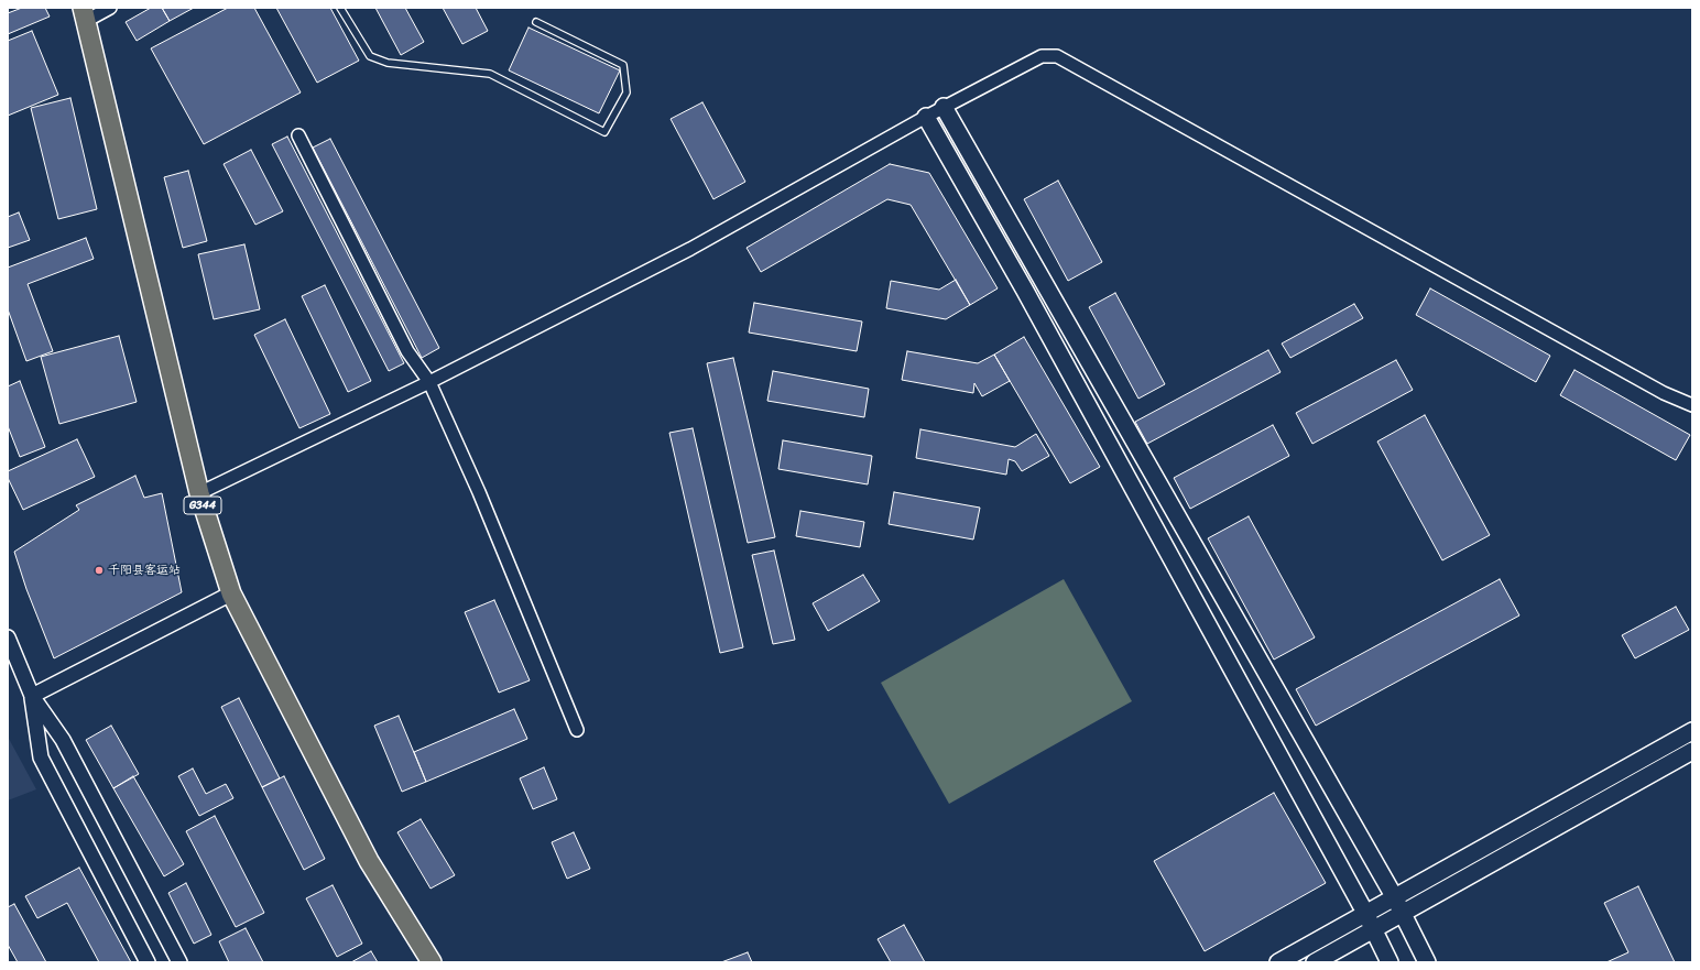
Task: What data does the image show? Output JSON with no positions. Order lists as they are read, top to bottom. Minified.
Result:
{"streets":{"main road":["G344"]},"places":["千阳县客运站"]}
